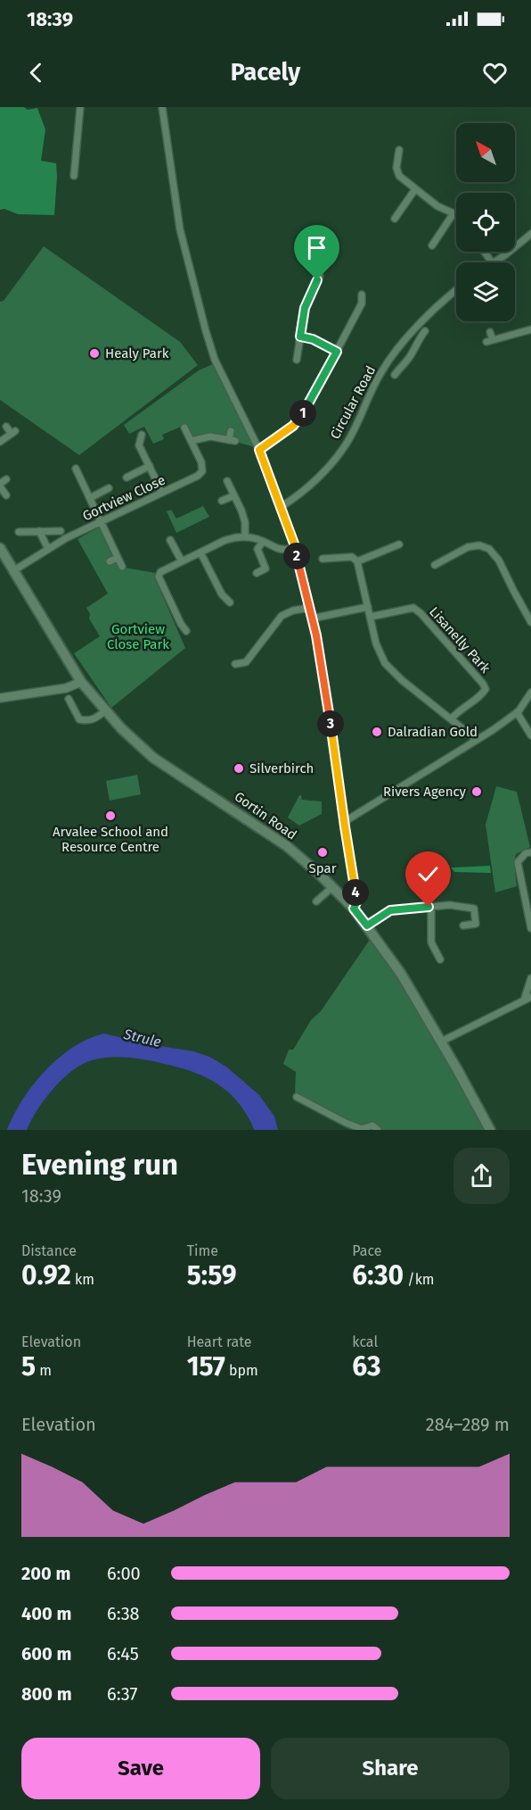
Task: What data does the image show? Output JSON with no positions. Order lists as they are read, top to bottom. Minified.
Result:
{"streets":{"main road":["Gortin Road"],"street":["Circular Road","Gortview Close","Lisanelly Park"]},"crossings":[["Gortview Close","Gortin Road"]],"water":["Strule"],"parks":["Gortview Close Park"],"places":["Healy Park","Dalradian Gold","Silverbirch","Rivers Agency","Arvalee School and Resource Centre","Spar"],"north":"top left","page":{"status":"18:39","header":"Pacely","pins":["1","2","3","4"],"heading":["Evening run","18:39"],"stats":[["Distance","0.92 km"],["Time","5:59"],["Pace","6:30 /km"],["Elevation","5 m"],["Heart rate","157 bpm"],["kcal","63"]],"chart":["Elevation","284–289 m"],"list":[{"name":"200 m","note":"6:00"},{"name":"400 m","note":"6:38"},{"name":"600 m","note":"6:45"},{"name":"800 m","note":"6:37"}],"buttons":["Save","Share"]}}
